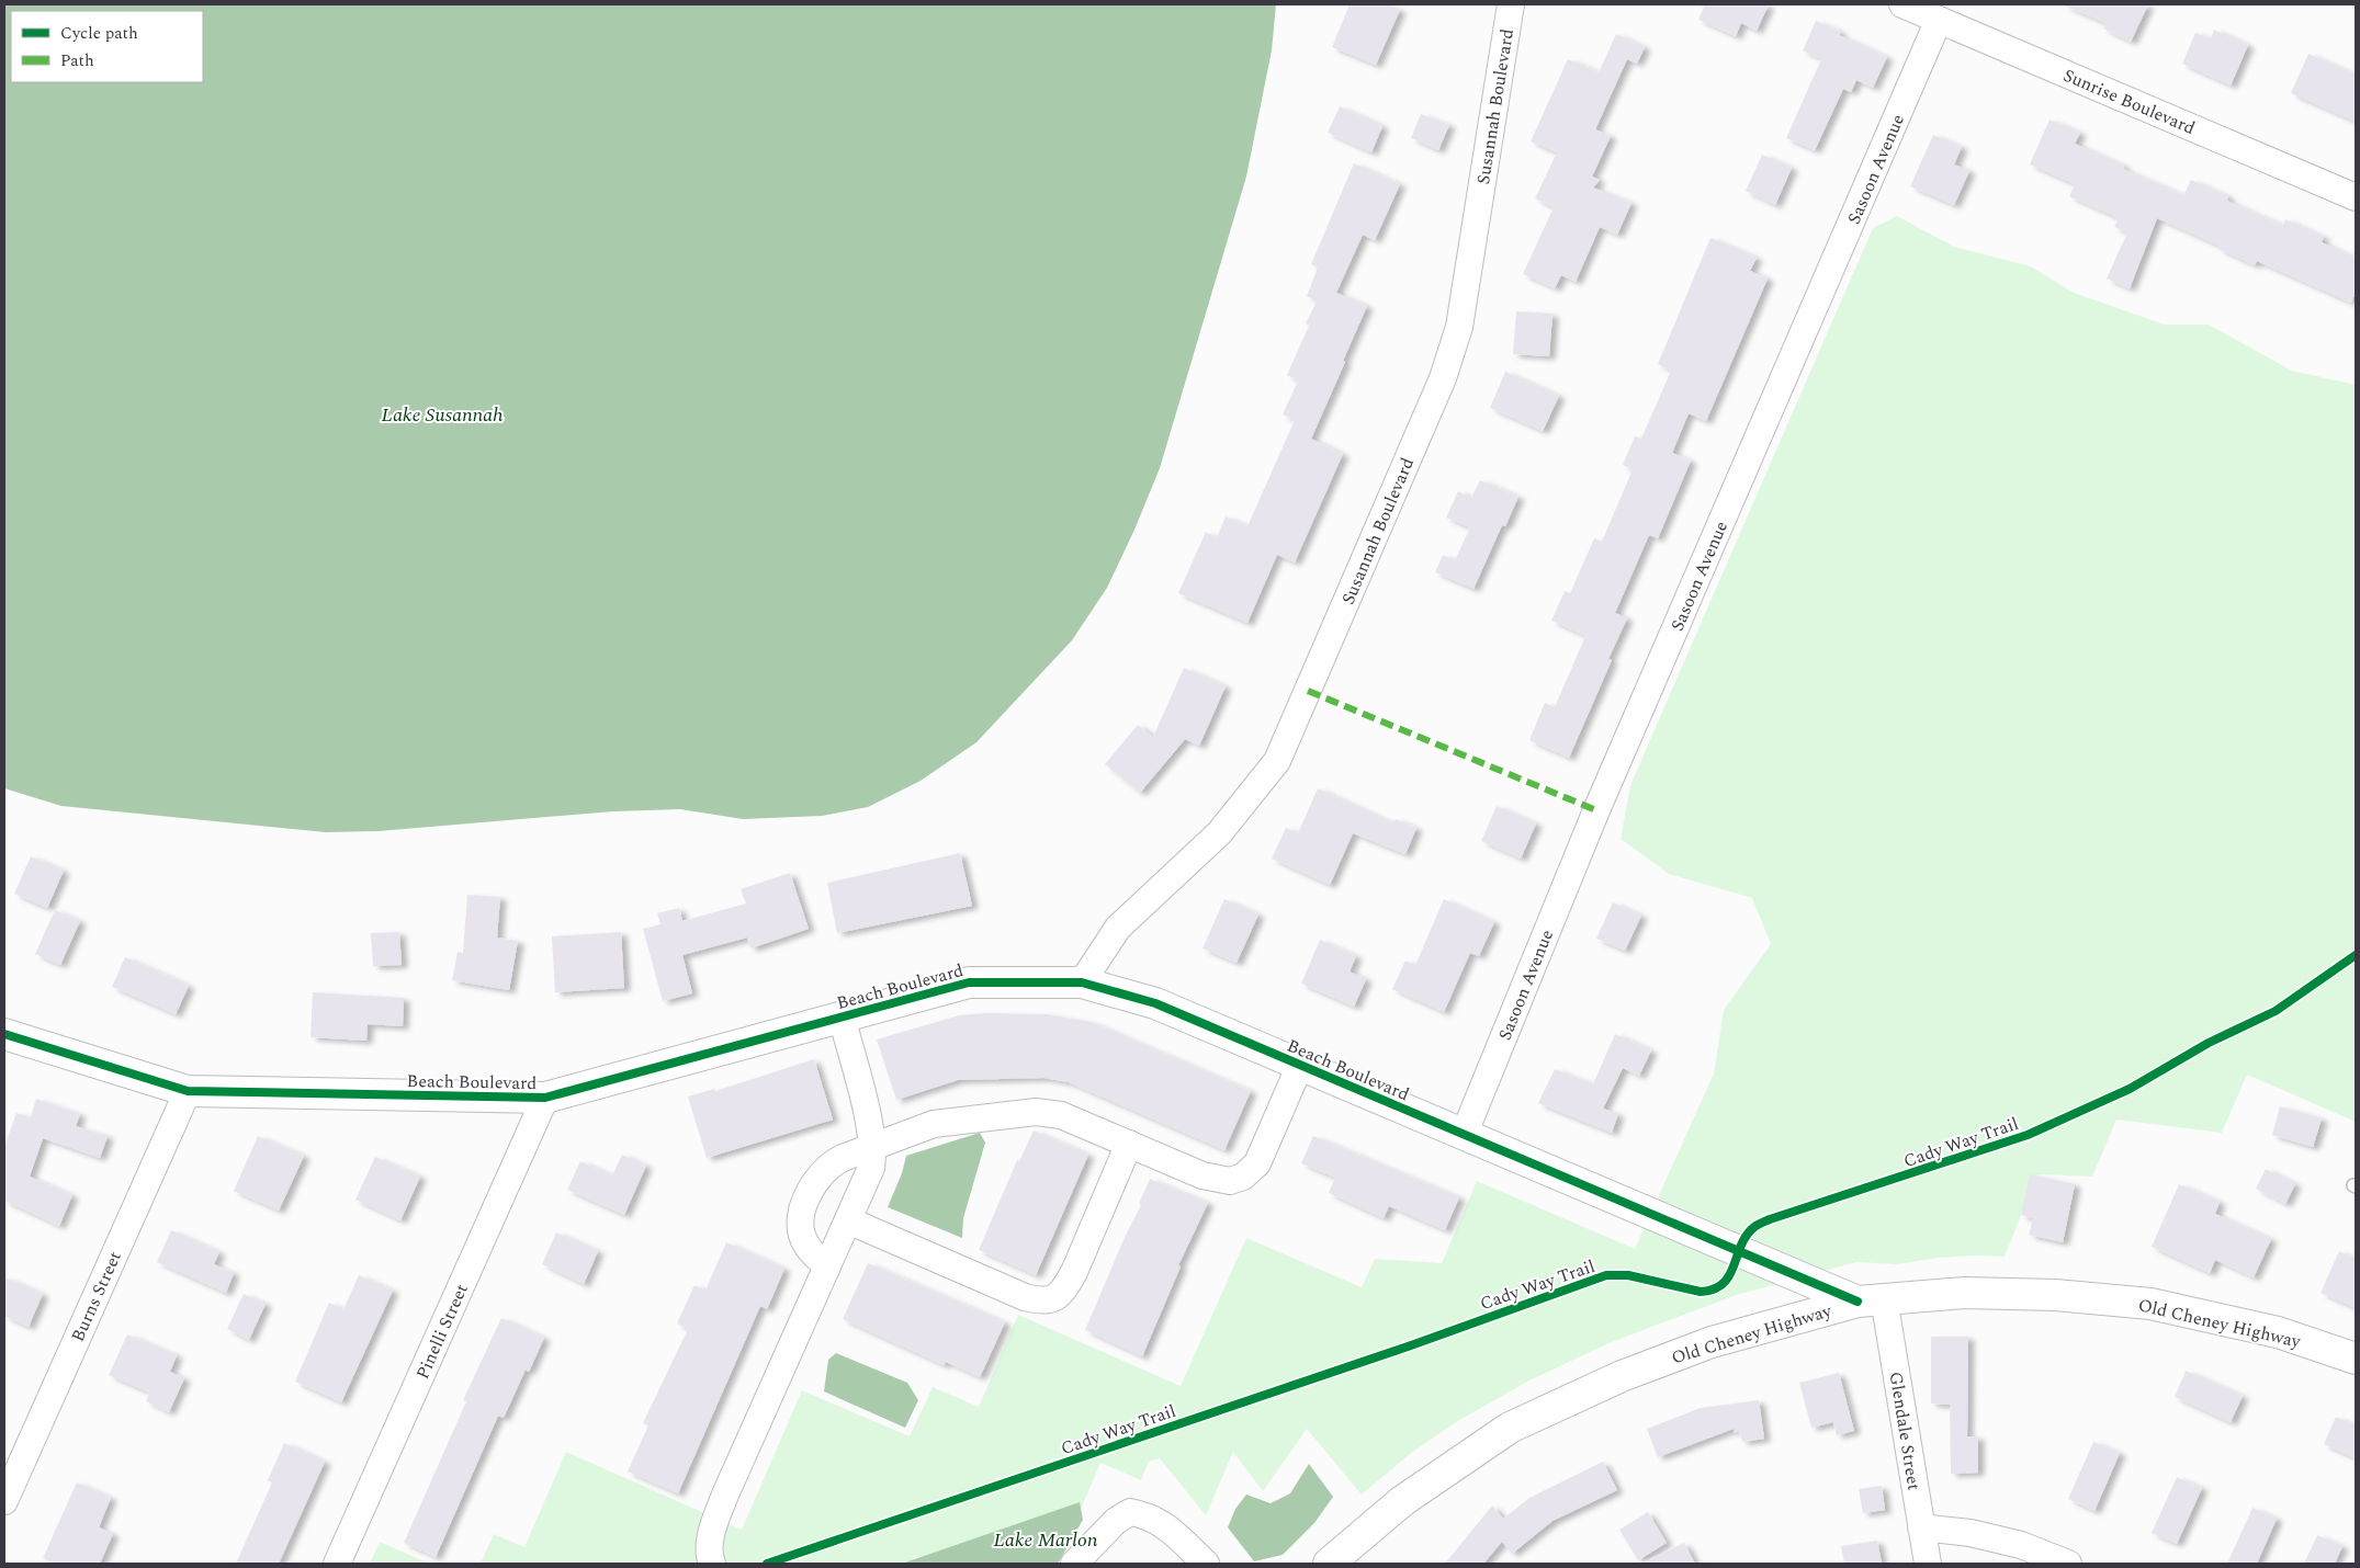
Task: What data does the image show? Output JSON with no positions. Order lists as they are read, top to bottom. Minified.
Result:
{"streets":{"street":["Sunrise Boulevard","Susannah Boulevard","Sasoon Avenue","Beach Boulevard","Burns Street","Old Cheney Highway","Pinelli Street","Glendale Street"],"cycle path":["Cady Way Trail"]},"crossings":[["Sunrise Boulevard","Sasoon Avenue"],["Susannah Boulevard","Beach Boulevard"],["Sasoon Avenue","Beach Boulevard"],["Beach Boulevard","Burns Street"],["Beach Boulevard","Old Cheney Highway"],["Beach Boulevard","Pinelli Street"],["Beach Boulevard","Glendale Street"],["Old Cheney Highway","Glendale Street"]],"water":["Lake Susannah","Lake Marlon"],"legend":["Cycle path","Path"]}
